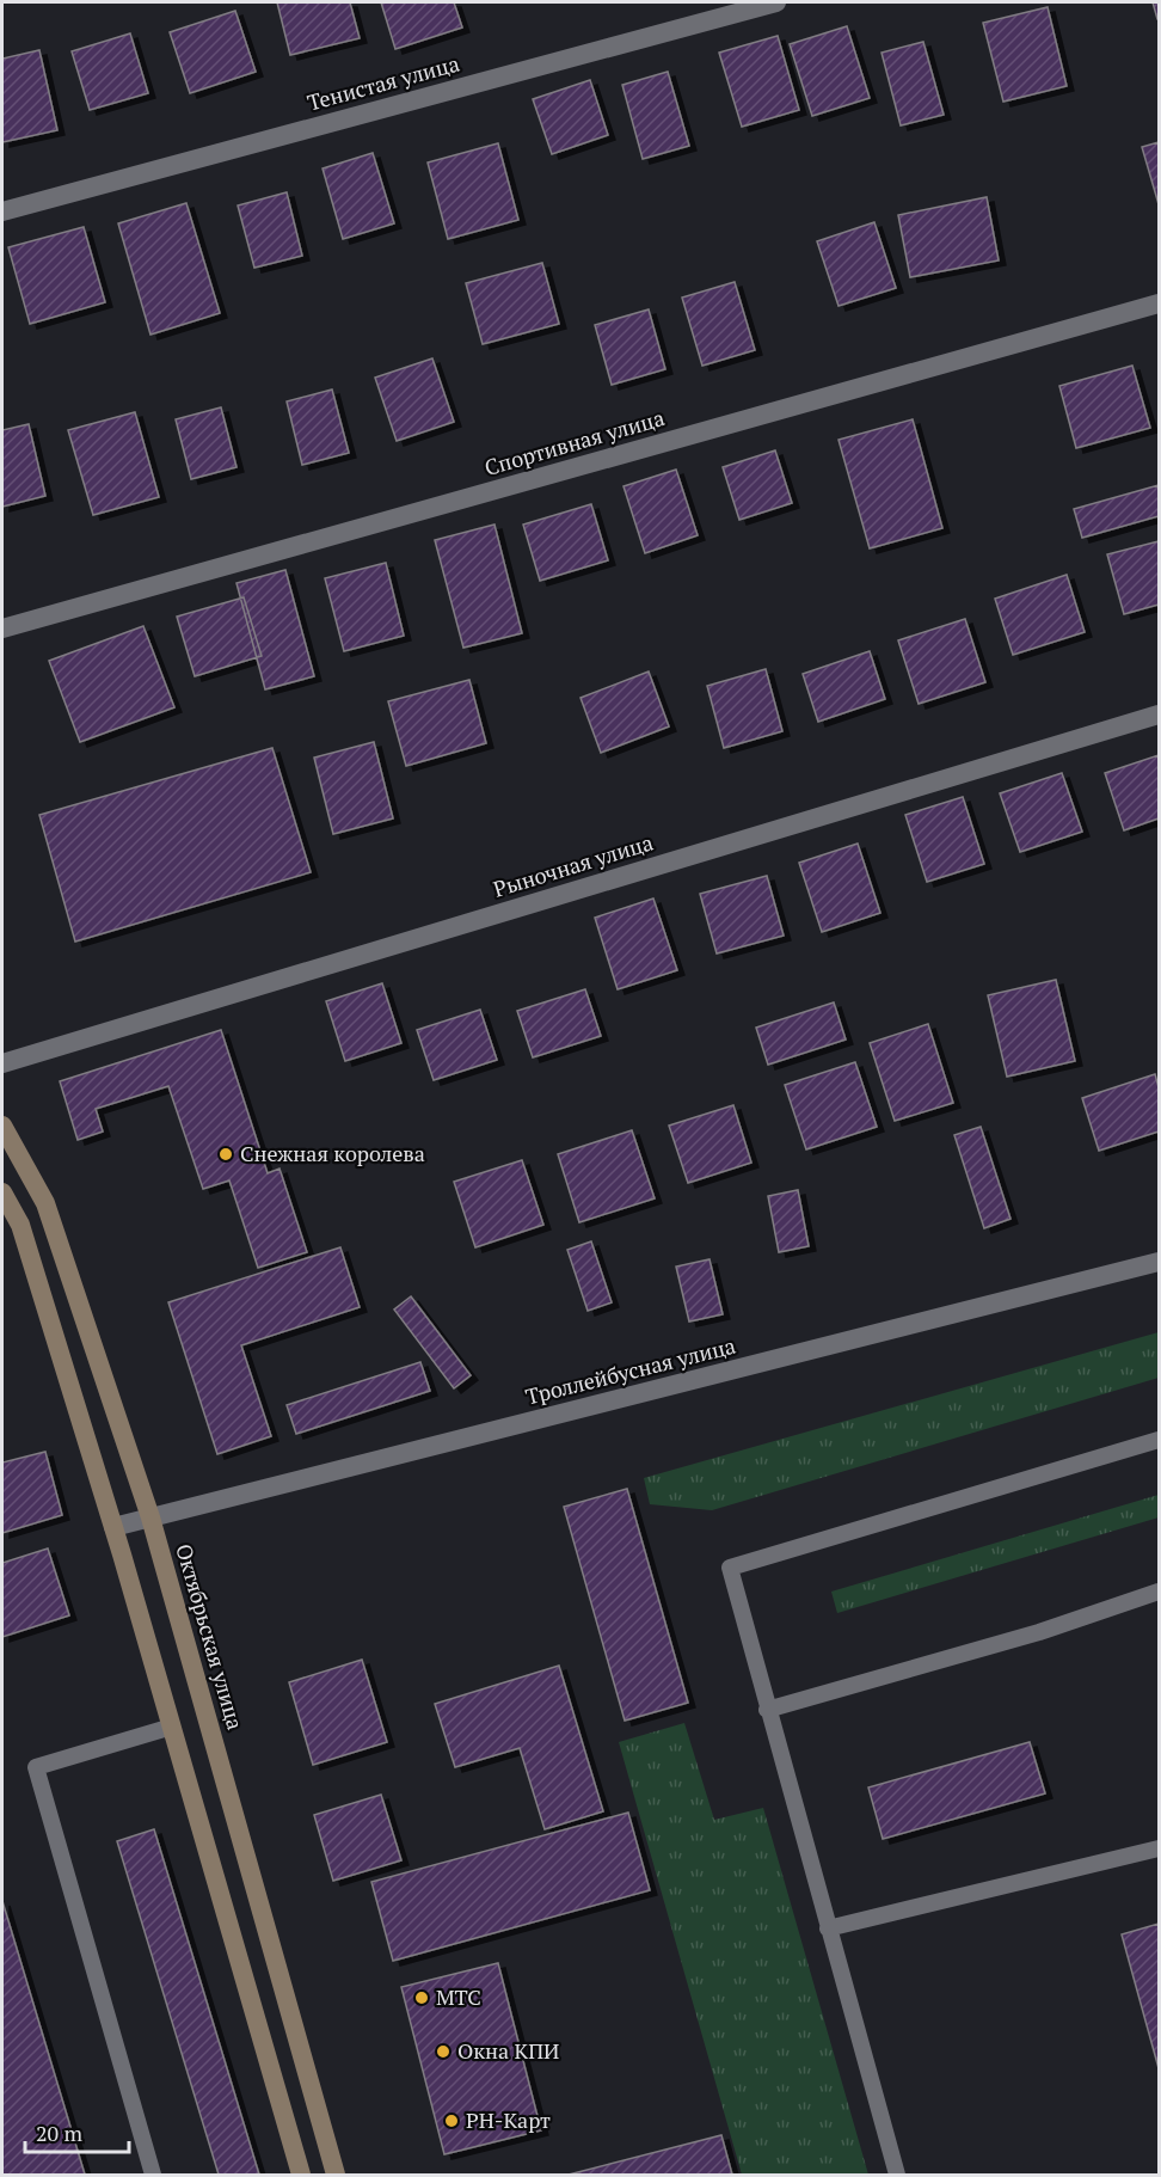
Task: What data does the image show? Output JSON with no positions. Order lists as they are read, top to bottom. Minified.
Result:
{"streets":{"main road":["Октябрьская улица"],"street":["Тенистая улица","Спортивная улица","Рыночная улица","Троллейбусная улица"]},"crossings":[["Троллейбусная улица","Октябрьская улица"]],"places":["Снежная королева","МТС","Окна КПИ","РН-Карт"],"scale_bar":"20 m"}
